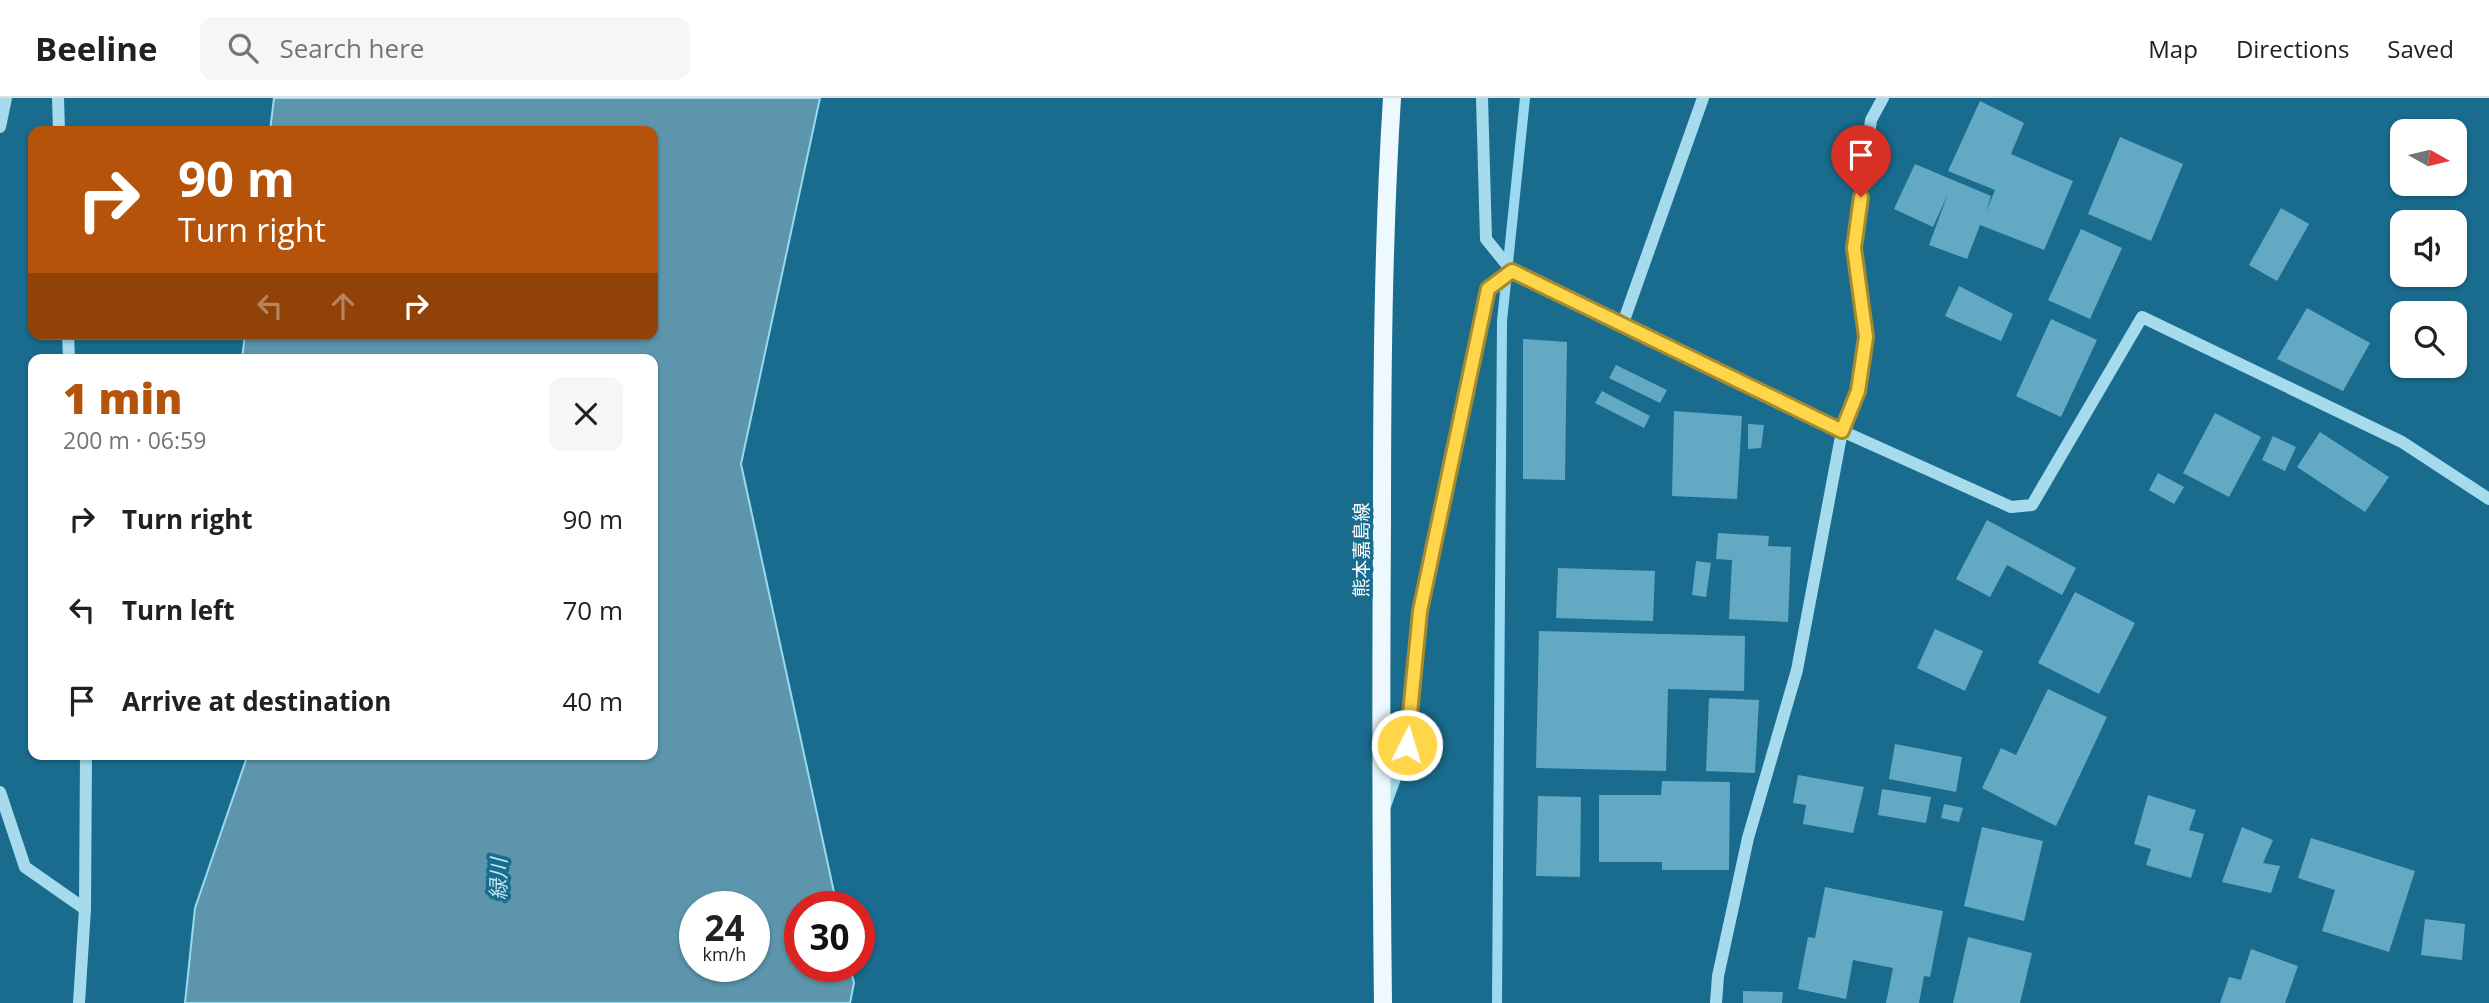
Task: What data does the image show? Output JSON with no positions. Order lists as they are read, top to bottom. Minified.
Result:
{"streets":{"main road":["熊本嘉島線"]},"water":["緑川"],"north":"right","page":{"header":"Beeline","search":"Search here","nav":["Map","Directions","Saved"],"turn":["90 m","Turn right"],"heading":["1 min","200 m · 06:59"],"list":[{"name":"Turn right","value":"90 m"},{"name":"Turn left","value":"70 m"},{"name":"Arrive at destination","value":"40 m"}],"speed":"24 km/h","limit":"30"}}
